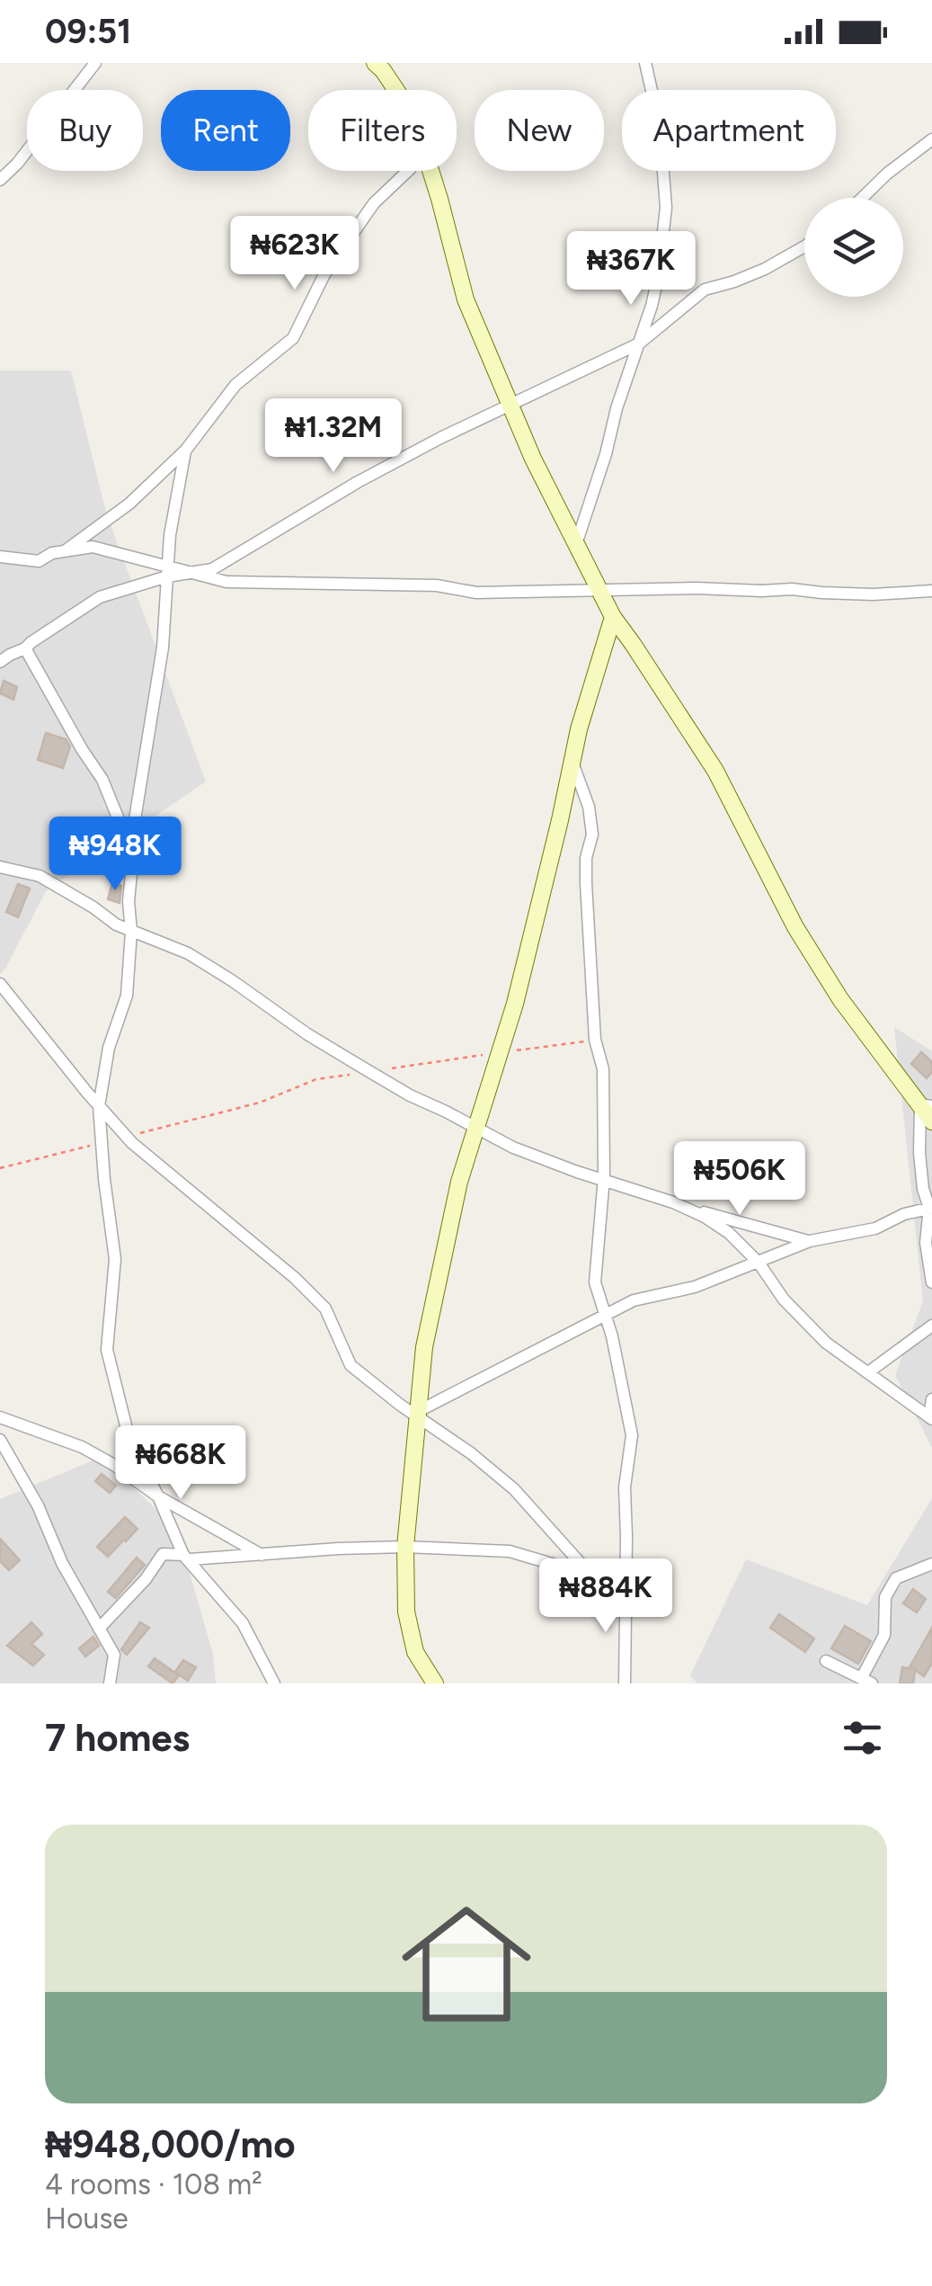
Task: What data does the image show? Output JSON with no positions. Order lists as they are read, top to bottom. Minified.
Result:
{"page":{"status":"09:51","chip":["Buy","Rent","Filters","New","Apartment"],"price":["₦623K","₦367K","₦1.32M","₦948K","₦506K","₦668K","₦884K"],"heading":"7 homes","list":[{"name":"₦948,000/mo","note":"4 rooms · 108 m² · House"}]}}
